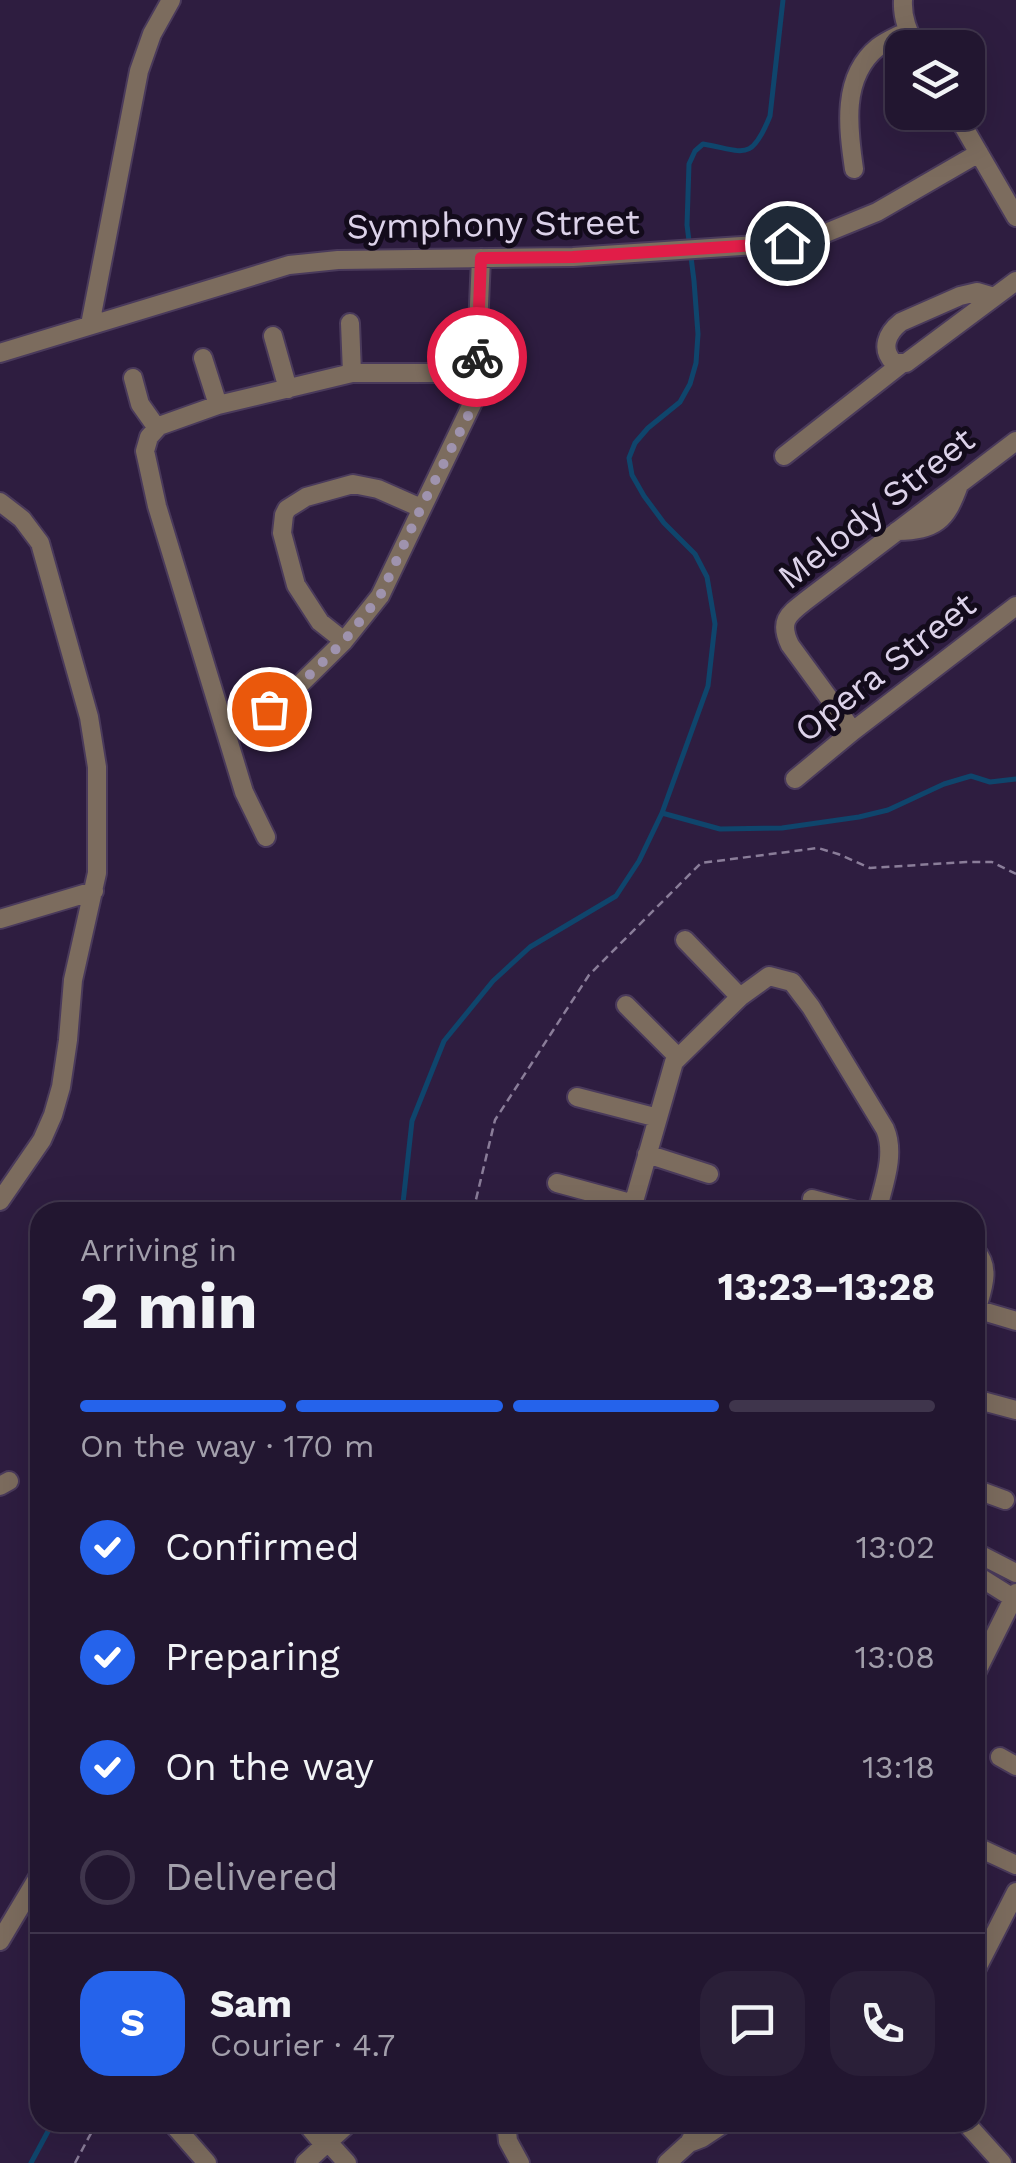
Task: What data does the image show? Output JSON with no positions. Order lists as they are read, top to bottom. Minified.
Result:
{"streets":{"street":["Symphony Street","Melody Street","Opera Street"]},"crossings":[["Melody Street","Opera Street"]],"page":{"heading":["2 min","Arriving in","13:23–13:28"],"panel":["Sam","Courier · 4.7"],"bar":"On the way · 170 m","list":[["Confirmed","13:02"],["Preparing","13:08"],["On the way","13:18"],"Delivered"],"round":"S"}}
